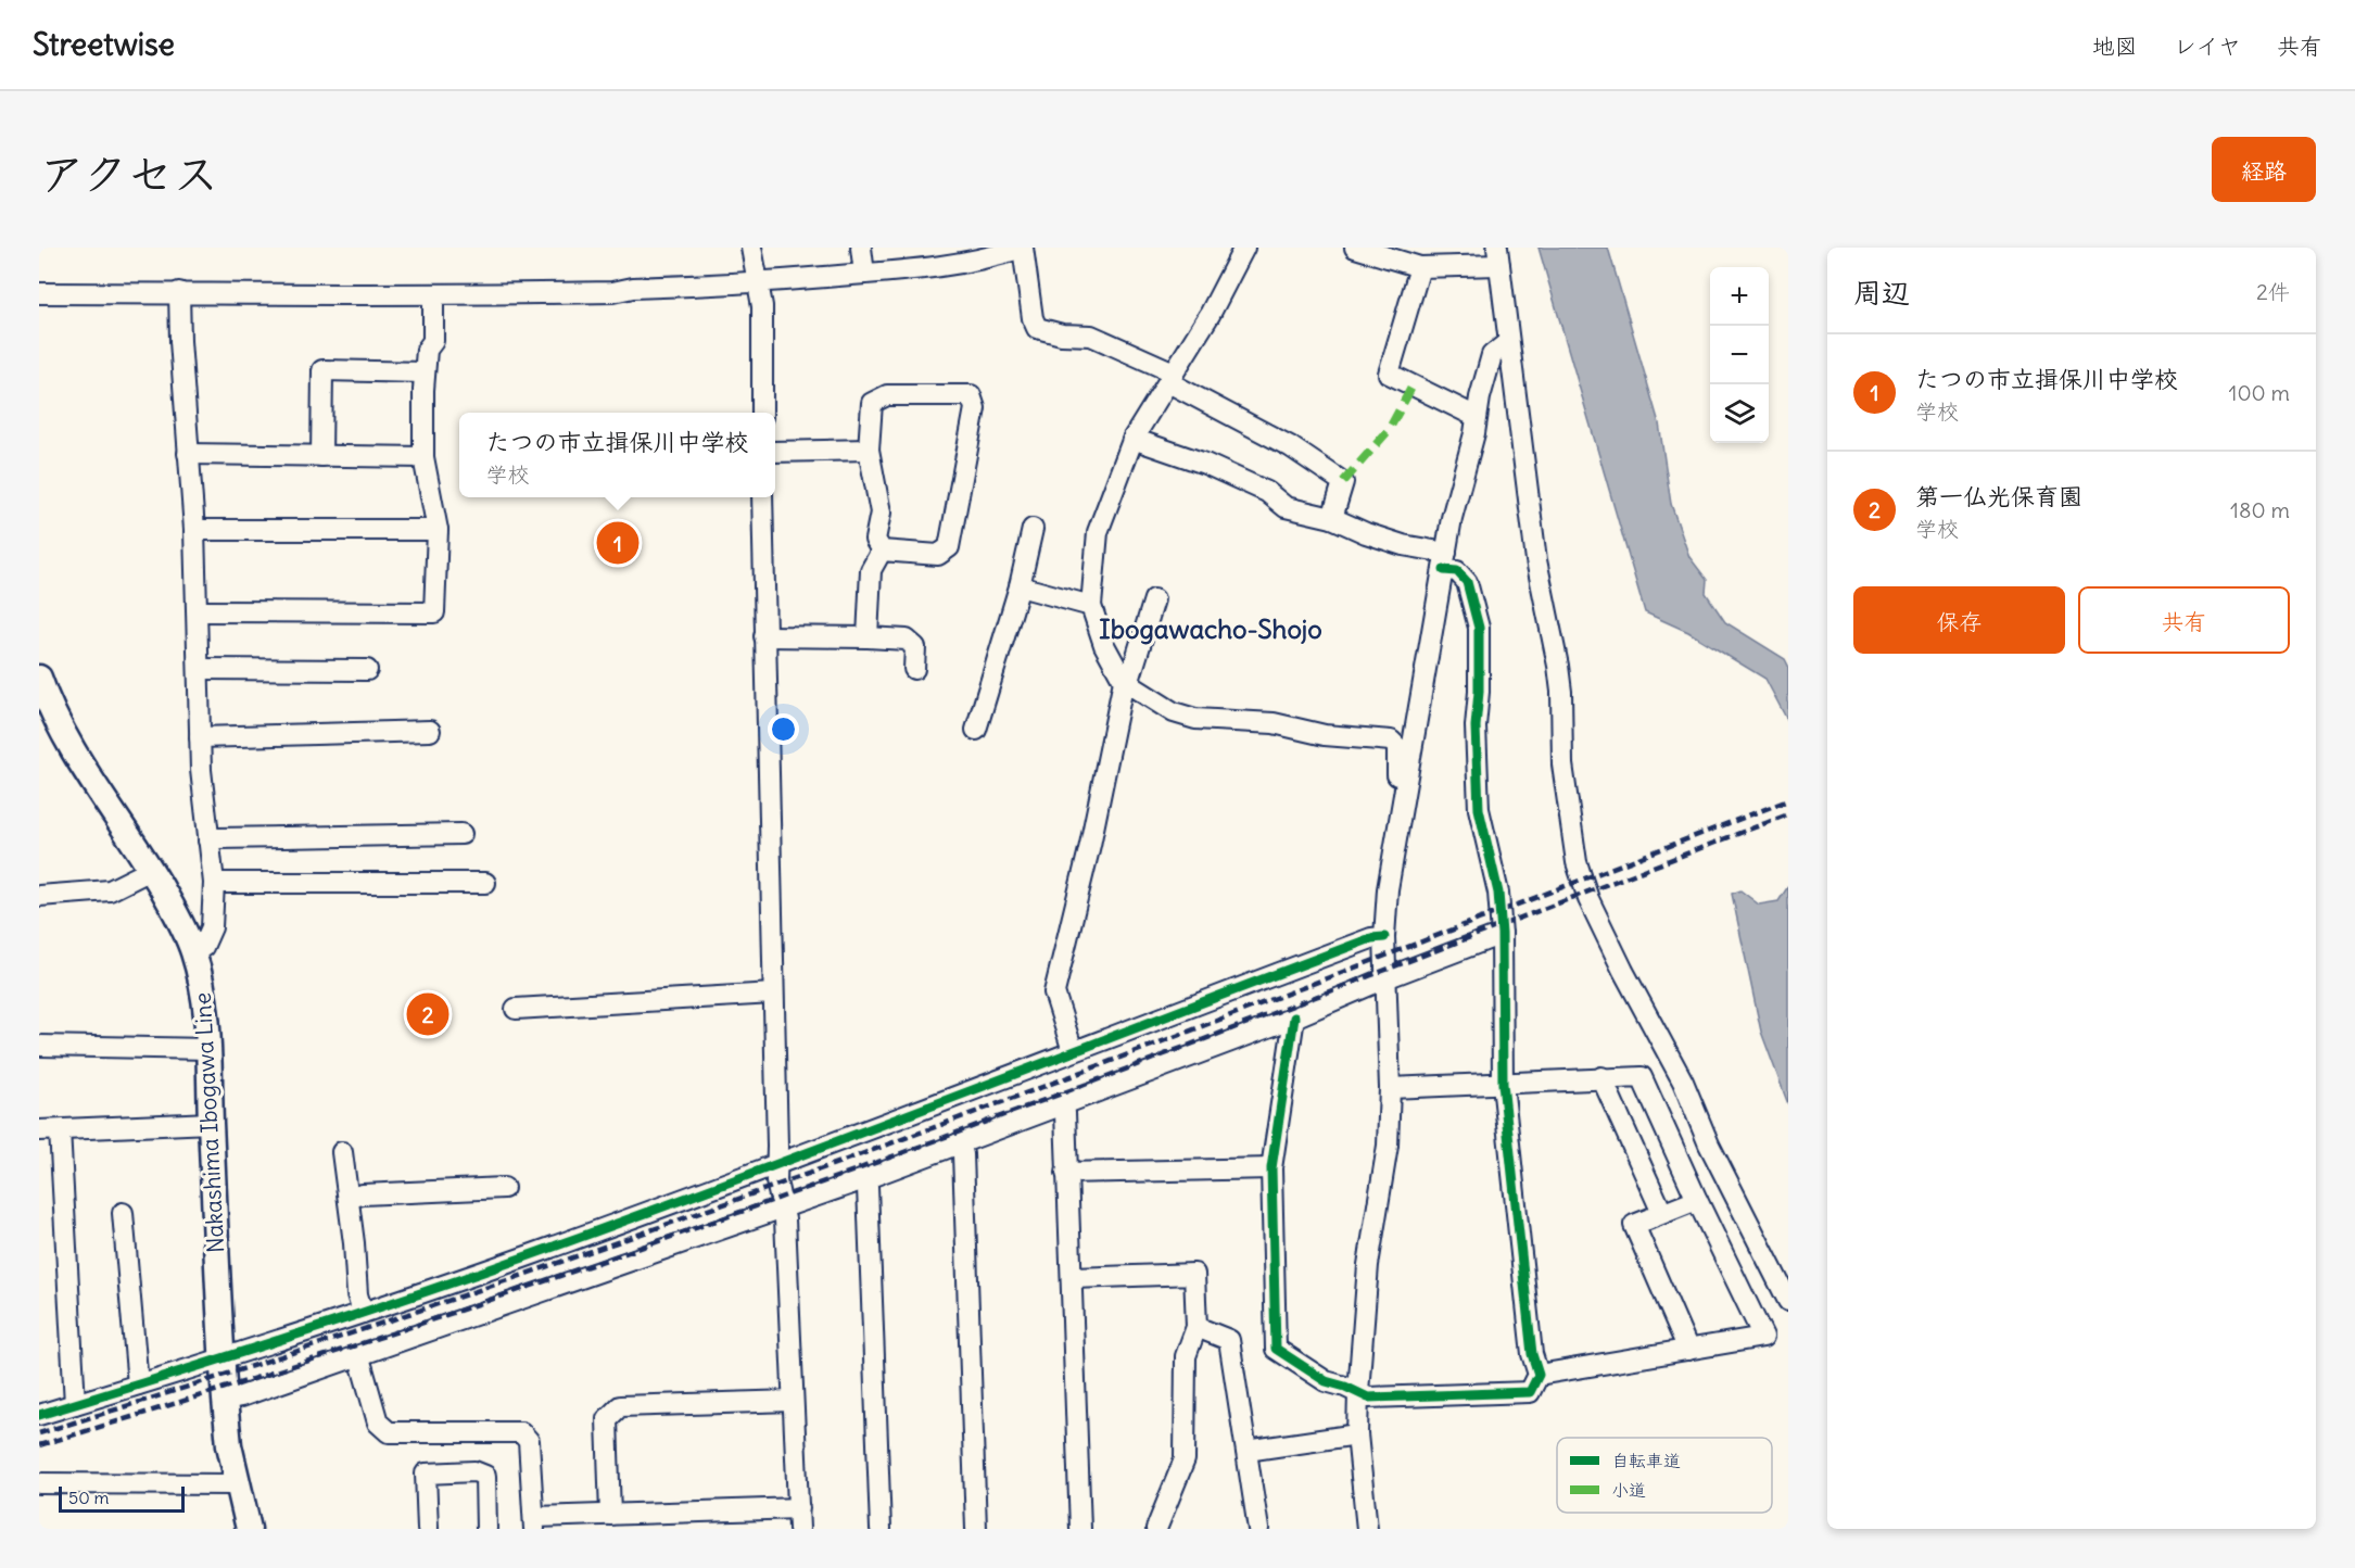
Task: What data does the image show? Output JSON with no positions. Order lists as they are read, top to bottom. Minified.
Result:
{"streets":{"main road":["Nakashima Ibogawa Line"]},"districts":["Ibogawacho-Shojo"],"legend":["自転車道","小道"],"scale_bar":"50 m","page":{"header":"Streetwise","nav":["地図","レイヤ","共有"],"title":"アクセス","buttons":["経路",["保存","共有"]],"heading":["周辺","2件"],"map_buttons":["+","−"],"list":[{"mark":"1","name":"たつの市立揖保川中学校","note":"学校","value":"100 m"},{"mark":"2","name":"第一仏光保育園","note":"学校","value":"180 m"}],"popup":["たつの市立揖保川中学校","学校"],"pins":["1","2"],"scale":"50 m"}}
